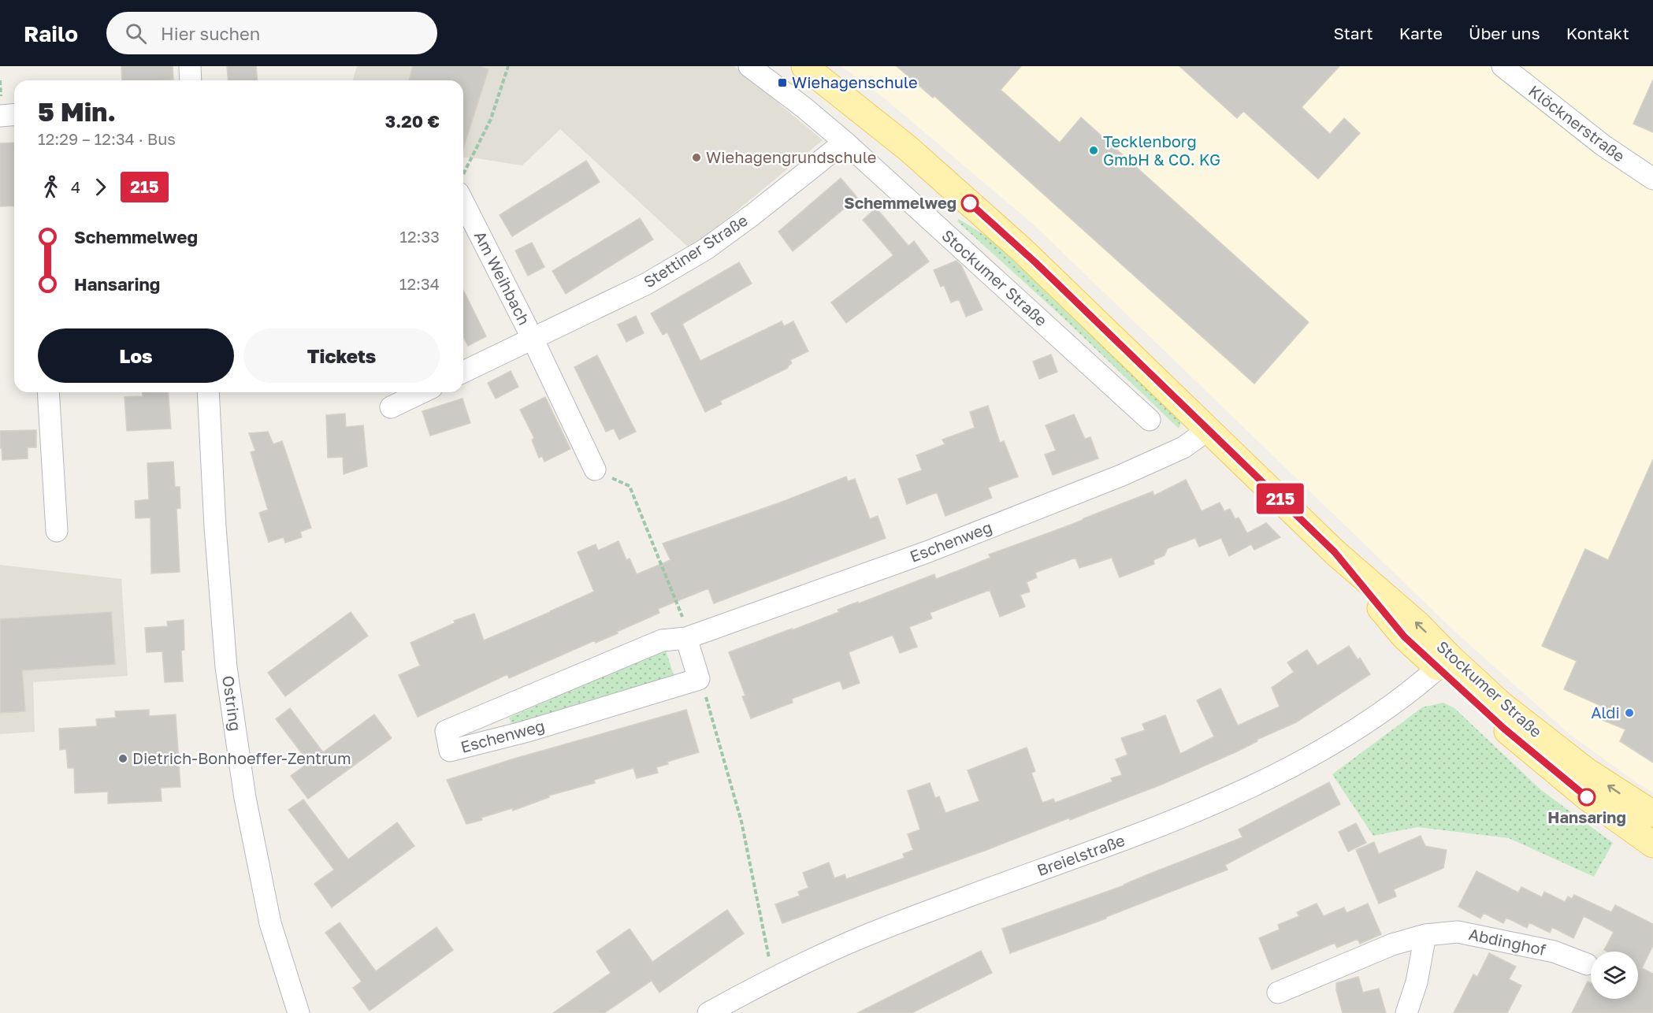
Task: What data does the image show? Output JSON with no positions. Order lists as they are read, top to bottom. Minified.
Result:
{"streets":{"main road":["Stockumer Straße"],"street":["Klöcknerstraße","Stettiner Straße","Am Weihbach","Eschenweg","Ostring","Breielstraße","Abdinghof"]},"crossings":[["Stettiner Straße","Am Weihbach"],["Stettiner Straße","Stockumer Straße"],["Stockumer Straße","Eschenweg"],["Stockumer Straße","Breielstraße"]],"places":{"transit":["Wiehagenschule"],"other":["Tecklenborg GmbH & CO. KG","Wiehagengrundschule","Schemmelweg","Aldi","Dietrich-Bonhoeffer-Zentrum","Hansaring"]},"lines":["bus line 215"],"page":{"header":"Railo","search":"Hier suchen","nav":["Start","Karte","Über uns","Kontakt"],"on_map":"215","heading":["5 Min.","12:29 – 12:34 · Bus","3.20 €"],"legs":["4","215"],"list":[{"name":"Schemmelweg","value":"12:33"},{"name":"Hansaring","value":"12:34"}],"buttons":["Los","Tickets"]}}
